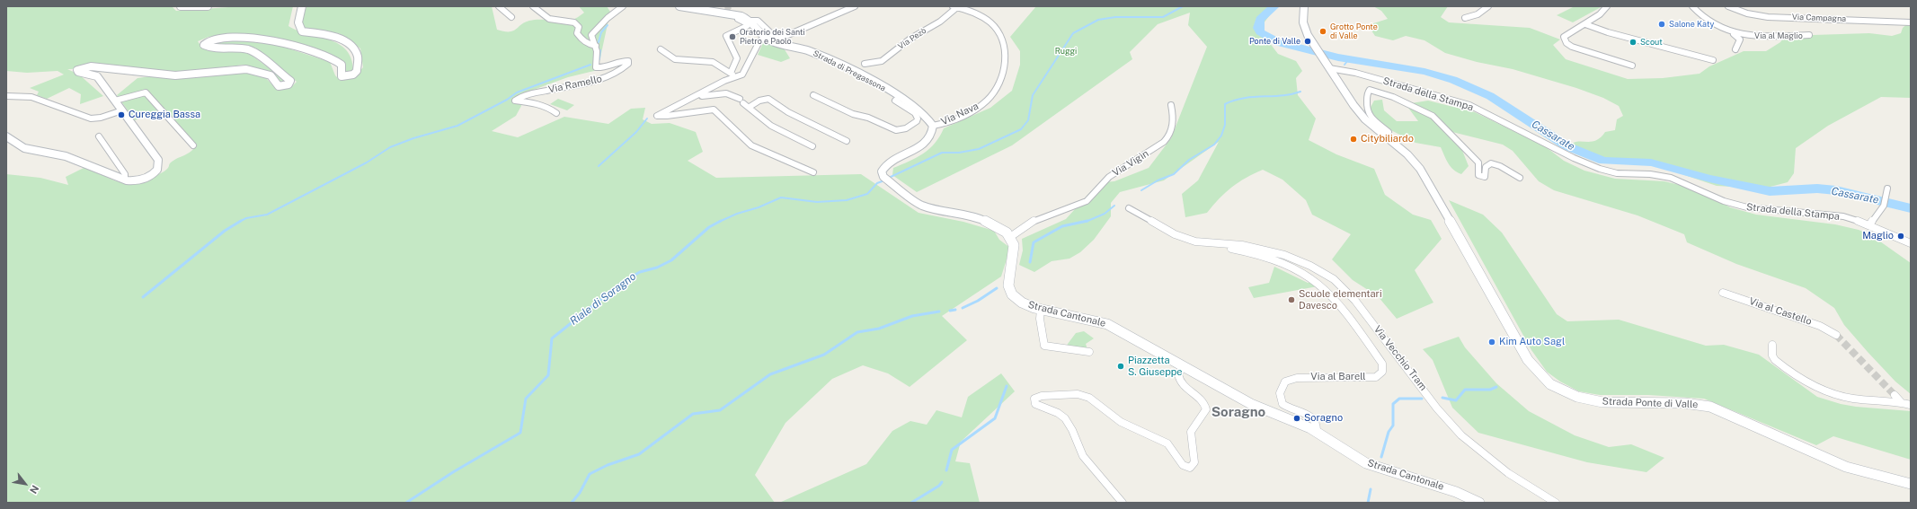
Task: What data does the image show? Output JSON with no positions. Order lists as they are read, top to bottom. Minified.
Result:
{"streets":{"street":["Via Campagna","Via al Maglio","Via Pezò","Strada di Pregassona","Via Ramello","Strada della Stampa","Via Nava","Via Vigìn","Via al Castello","Strada Cantonale","Via Vecchio Tram","Via al Barell","Strada Ponte di Valle"]},"crossings":[["Via Pezò","Via Nava"],["Strada di Pregassona","Via Nava"],["Strada della Stampa","Strada Ponte di Valle"],["Via Vigìn","Strada Cantonale"],["Strada Cantonale","Via al Barell"],["Via Vecchio Tram","Via al Barell"]],"districts":["Soragno"],"water":["Cassarate","Riale di Soragno"],"parks":["Ruggi"],"places":["Salone Katy","Grotto Ponte di Valle","Oratorio dei Santi Pietro e Paolo","Ponte di Valle","Scout","Cureggia Bassa","Citybiliardo","Maglio","Scuole elementari Davesco","Kim Auto Sagl","Piazzetta S. Giuseppe","Soragno"],"north":"bottom right"}
